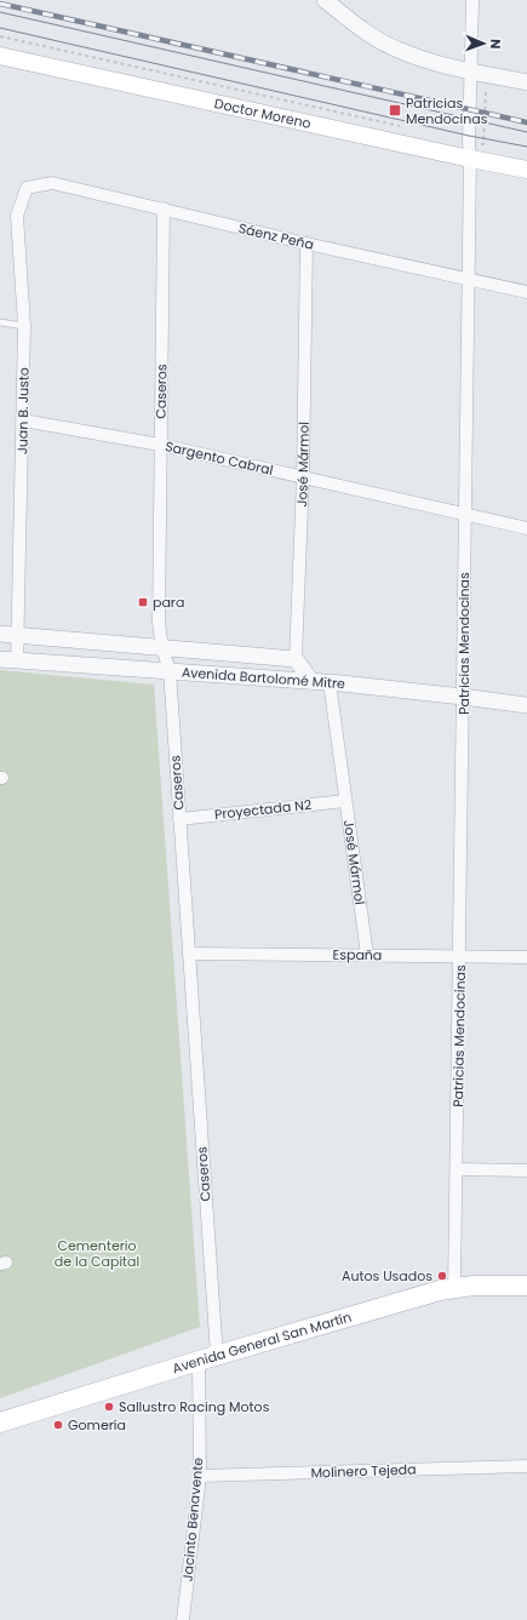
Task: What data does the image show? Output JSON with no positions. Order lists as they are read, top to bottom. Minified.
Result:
{"streets":{"main road":["Doctor Moreno","Avenida General San Martín"],"street":["Sáenz Peña","Caseros","Juan B. Justo","Sargento Cabral","José Mármol","Patricias Mendocinas","Avenida Bartolomé Mitre","Proyectada N2","España","Molinero Tejeda","Jacinto Benavente"]},"crossings":[["Doctor Moreno","Patricias Mendocinas"],["Sáenz Peña","Caseros"],["Sáenz Peña","Juan B. Justo"],["Sáenz Peña","José Mármol"],["Sáenz Peña","Patricias Mendocinas"],["Caseros","Sargento Cabral"],["Caseros","Avenida Bartolomé Mitre"],["Caseros","Proyectada N2"],["Caseros","España"],["Caseros","Avenida General San Martín"],["Caseros","Jacinto Benavente"],["Juan B. Justo","Sargento Cabral"],["Juan B. Justo","Avenida Bartolomé Mitre"],["Sargento Cabral","José Mármol"],["Sargento Cabral","Patricias Mendocinas"],["José Mármol","Avenida Bartolomé Mitre"],["José Mármol","Proyectada N2"],["José Mármol","España"],["Patricias Mendocinas","Avenida Bartolomé Mitre"],["Patricias Mendocinas","España"],["Patricias Mendocinas","Avenida General San Martín"],["Avenida General San Martín","Jacinto Benavente"],["Molinero Tejeda","Jacinto Benavente"]],"parks":["Cementerio de la Capital"],"places":{"transit":["Patricias Mendocinas","para"],"other":["Autos Usados","Sallustro Racing Motos","Gomería"]},"north":"right"}
